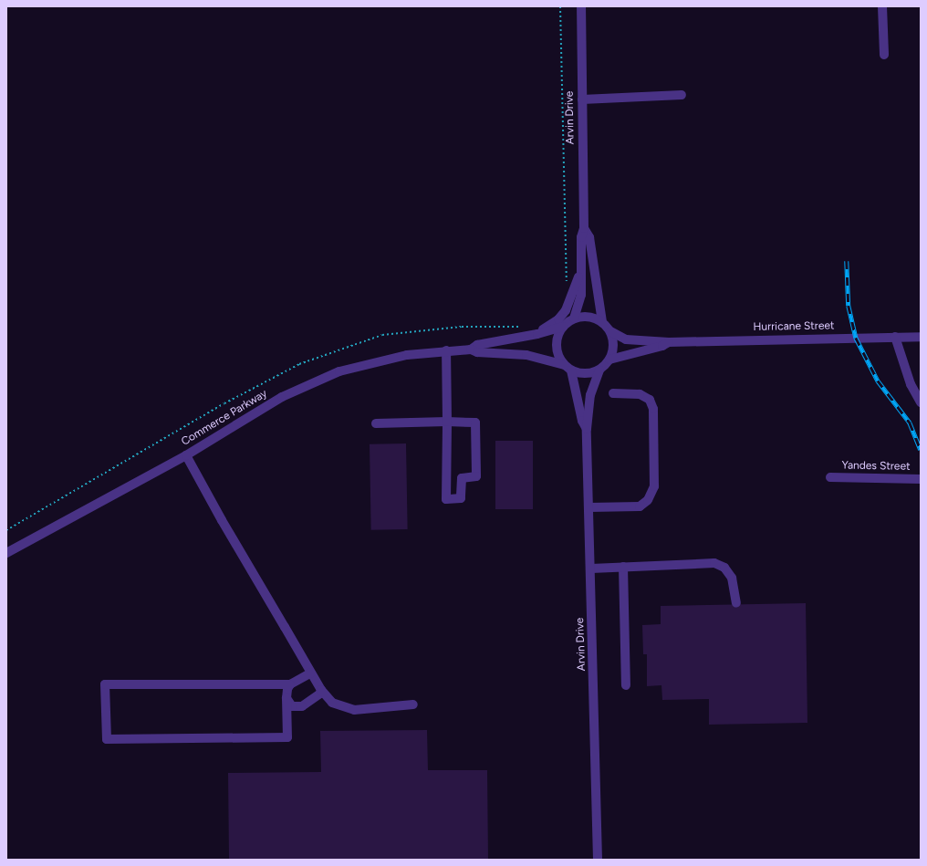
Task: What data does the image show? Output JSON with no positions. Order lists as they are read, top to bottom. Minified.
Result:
{"streets":{"street":["Arvin Drive","Hurricane Street","Commerce Parkway","Yandes Street"]},"crossings":[["Arvin Drive","Hurricane Street"],["Arvin Drive","Commerce Parkway"],["Hurricane Street","Commerce Parkway"]]}
